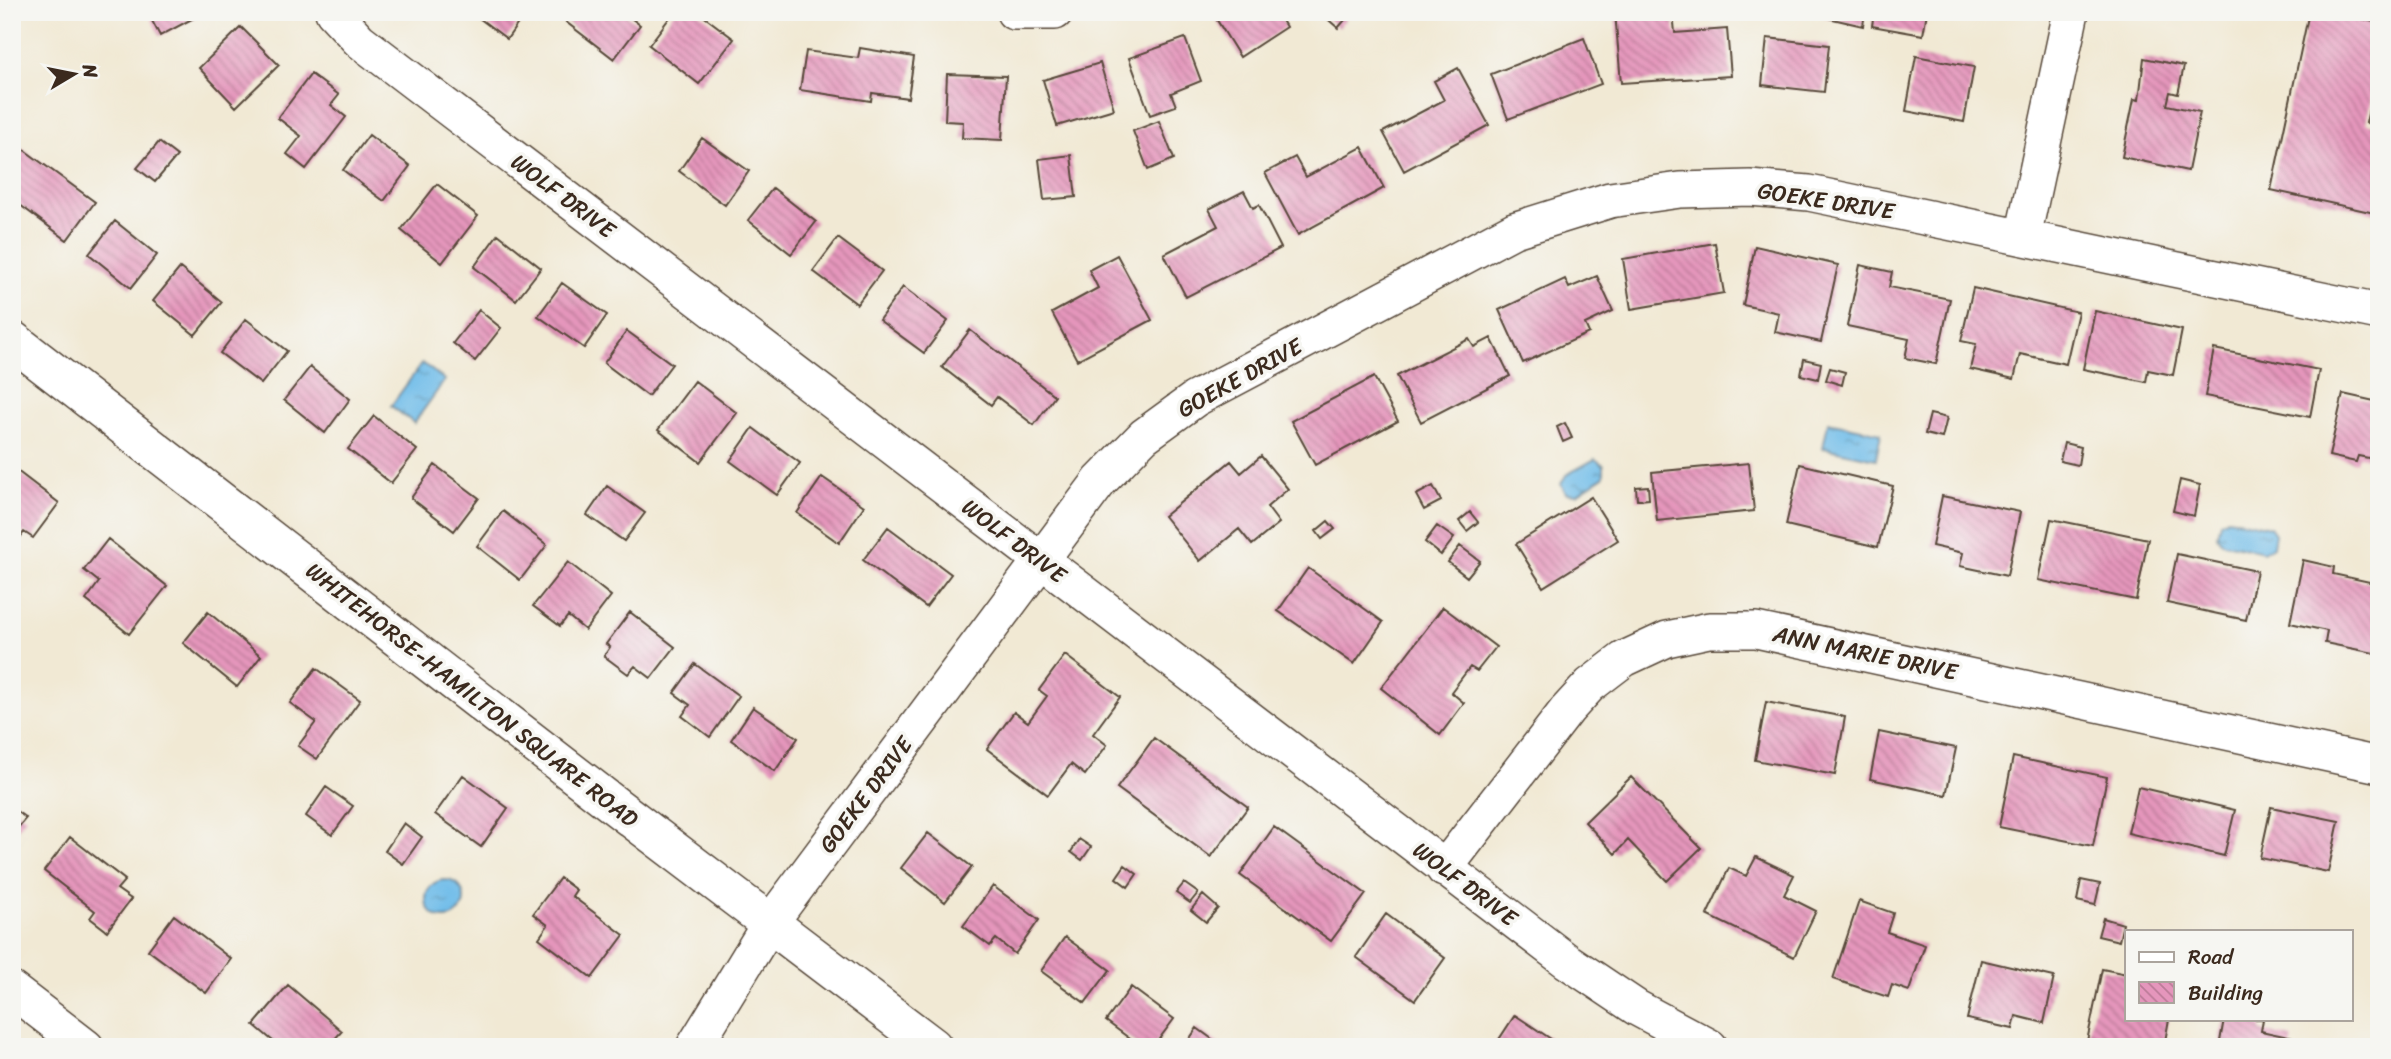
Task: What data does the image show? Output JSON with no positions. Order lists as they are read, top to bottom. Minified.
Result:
{"streets":{"street":["WOLF DRIVE","GOEKE DRIVE","ANN MARIE DRIVE","WHITEHORSE-HAMILTON SQUARE ROAD"]},"crossings":[["WOLF DRIVE","GOEKE DRIVE"],["WOLF DRIVE","ANN MARIE DRIVE"],["GOEKE DRIVE","WHITEHORSE-HAMILTON SQUARE ROAD"]],"legend":["Road","Building"],"north":"right"}
